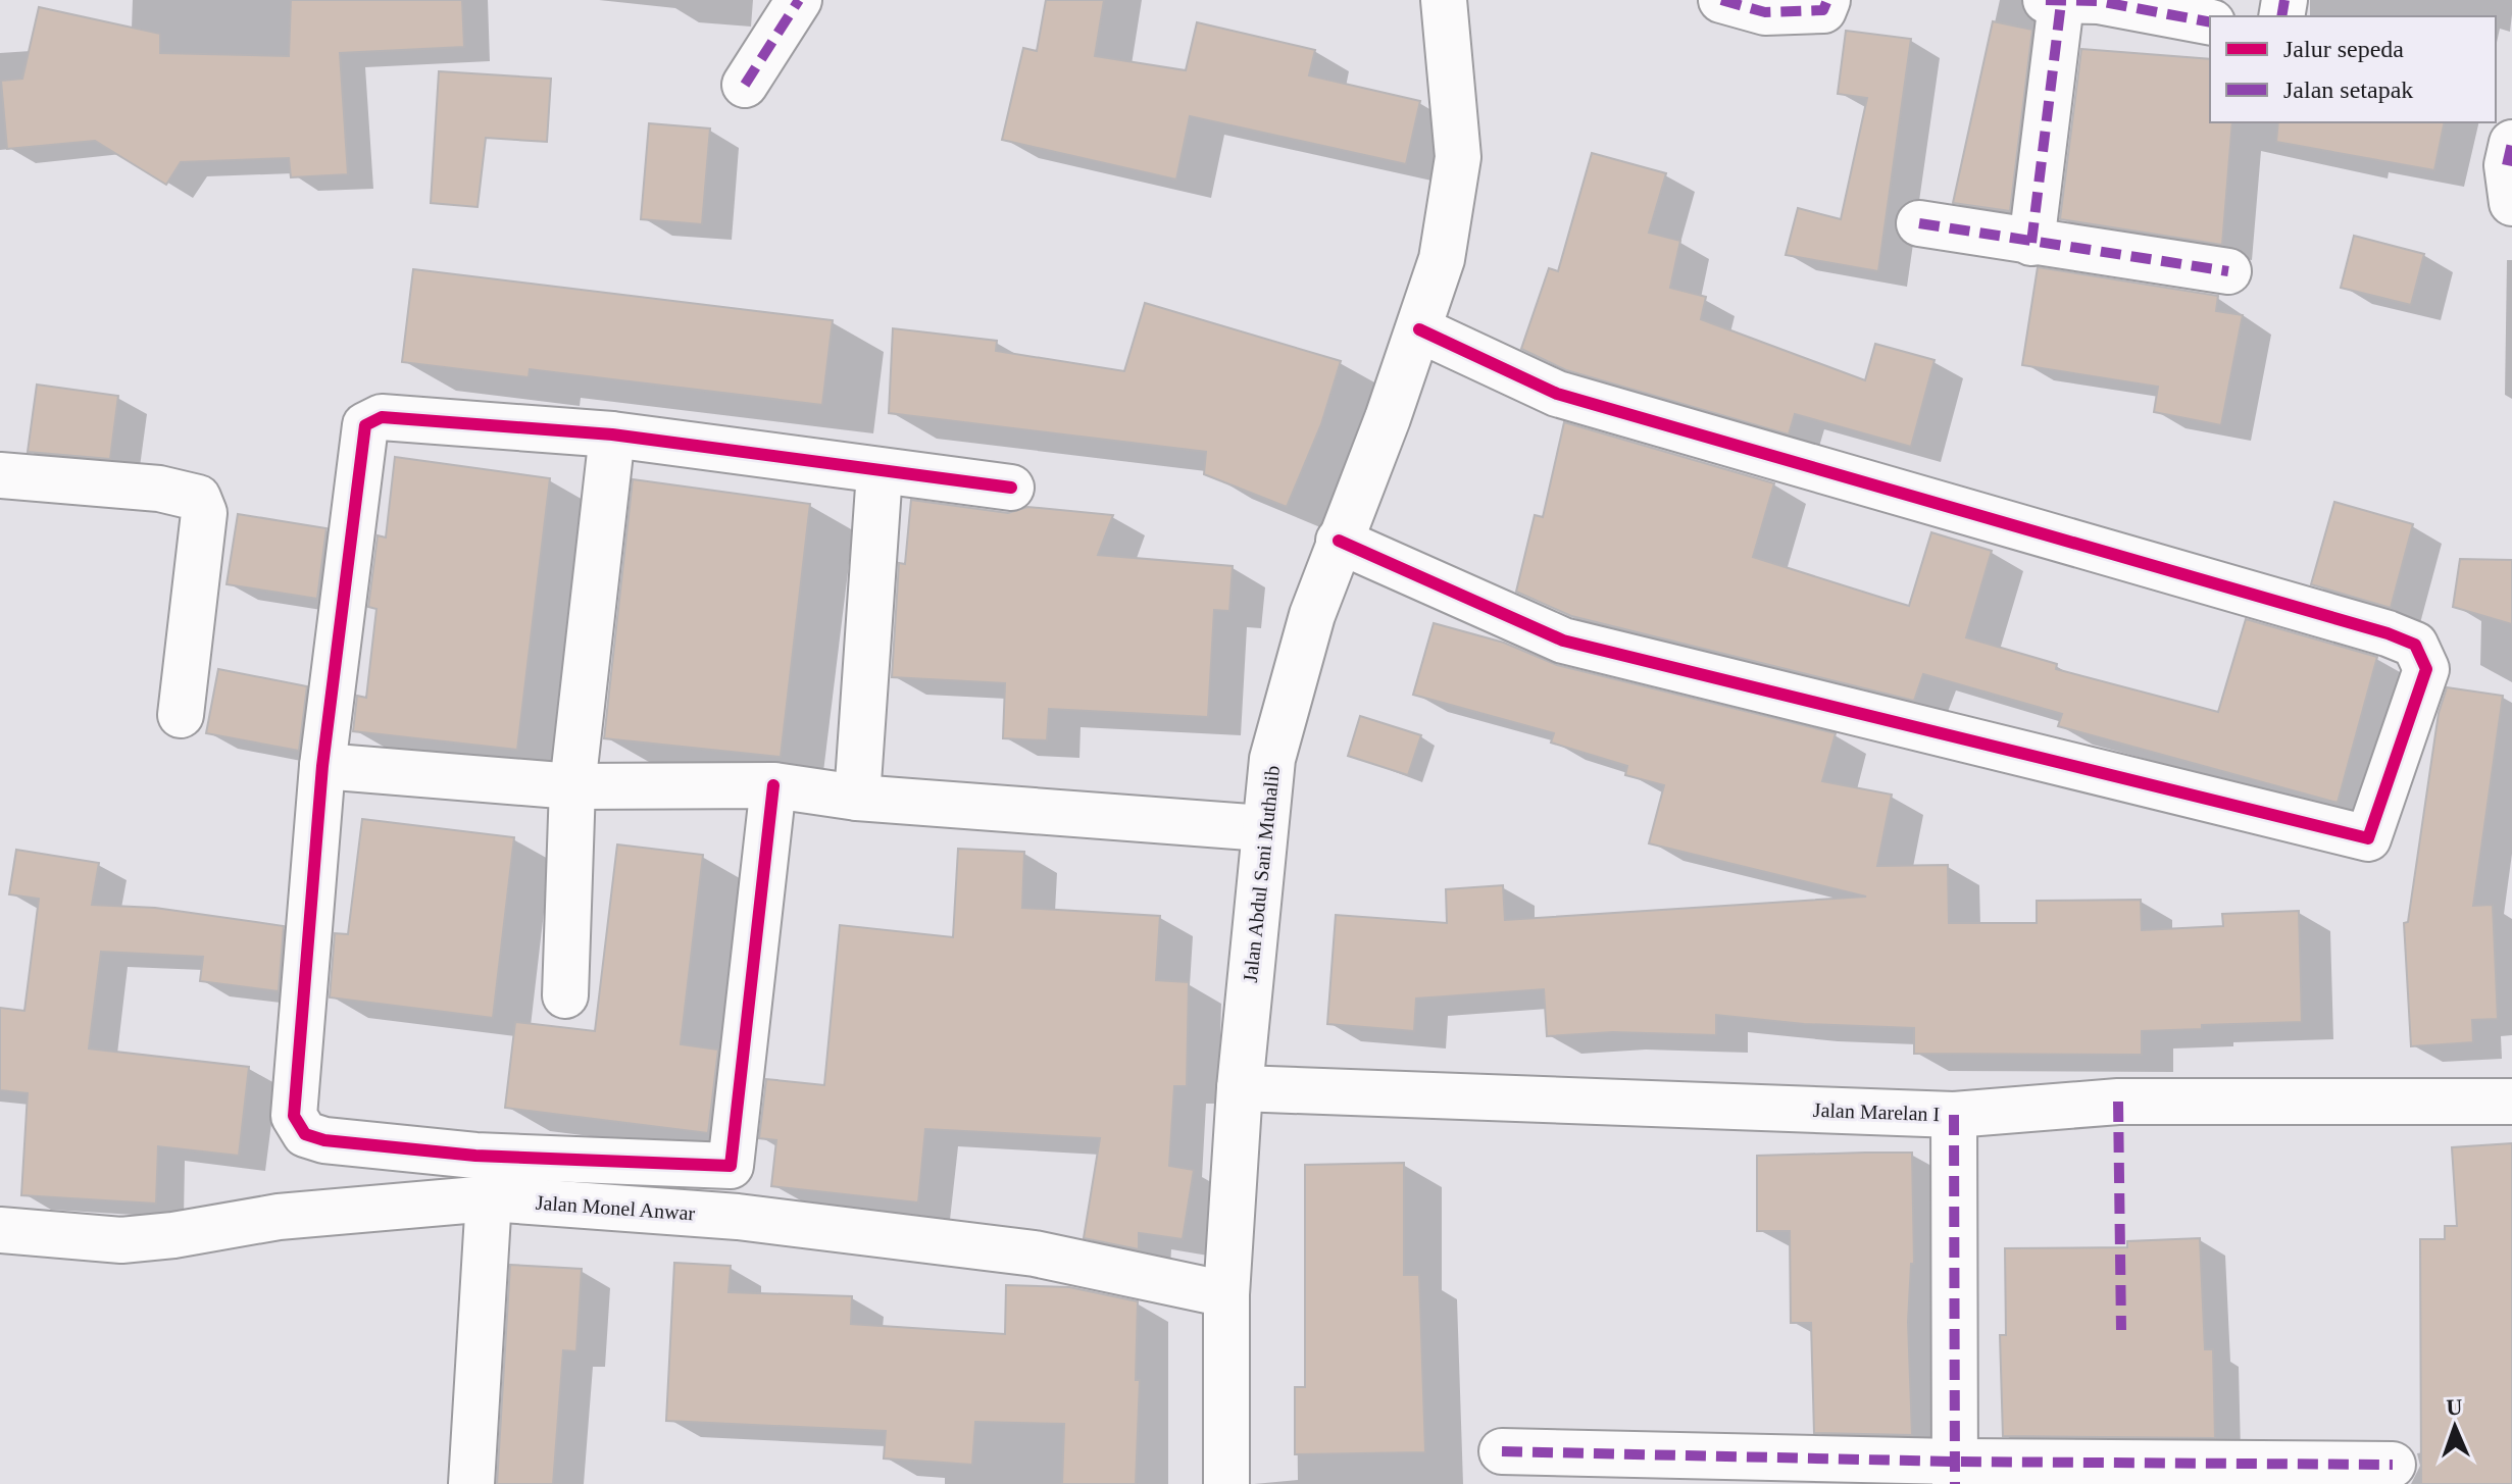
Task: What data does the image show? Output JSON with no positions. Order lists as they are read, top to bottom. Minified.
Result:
{"streets":{"street":["Jalan Abdul Sani Muthalib","Jalan Marelan I","Jalan Monel Anwar"]},"crossings":[["Jalan Abdul Sani Muthalib","Jalan Marelan I"],["Jalan Abdul Sani Muthalib","Jalan Monel Anwar"]],"legend":["Jalur sepeda","Jalan setapak"],"north":"top"}
